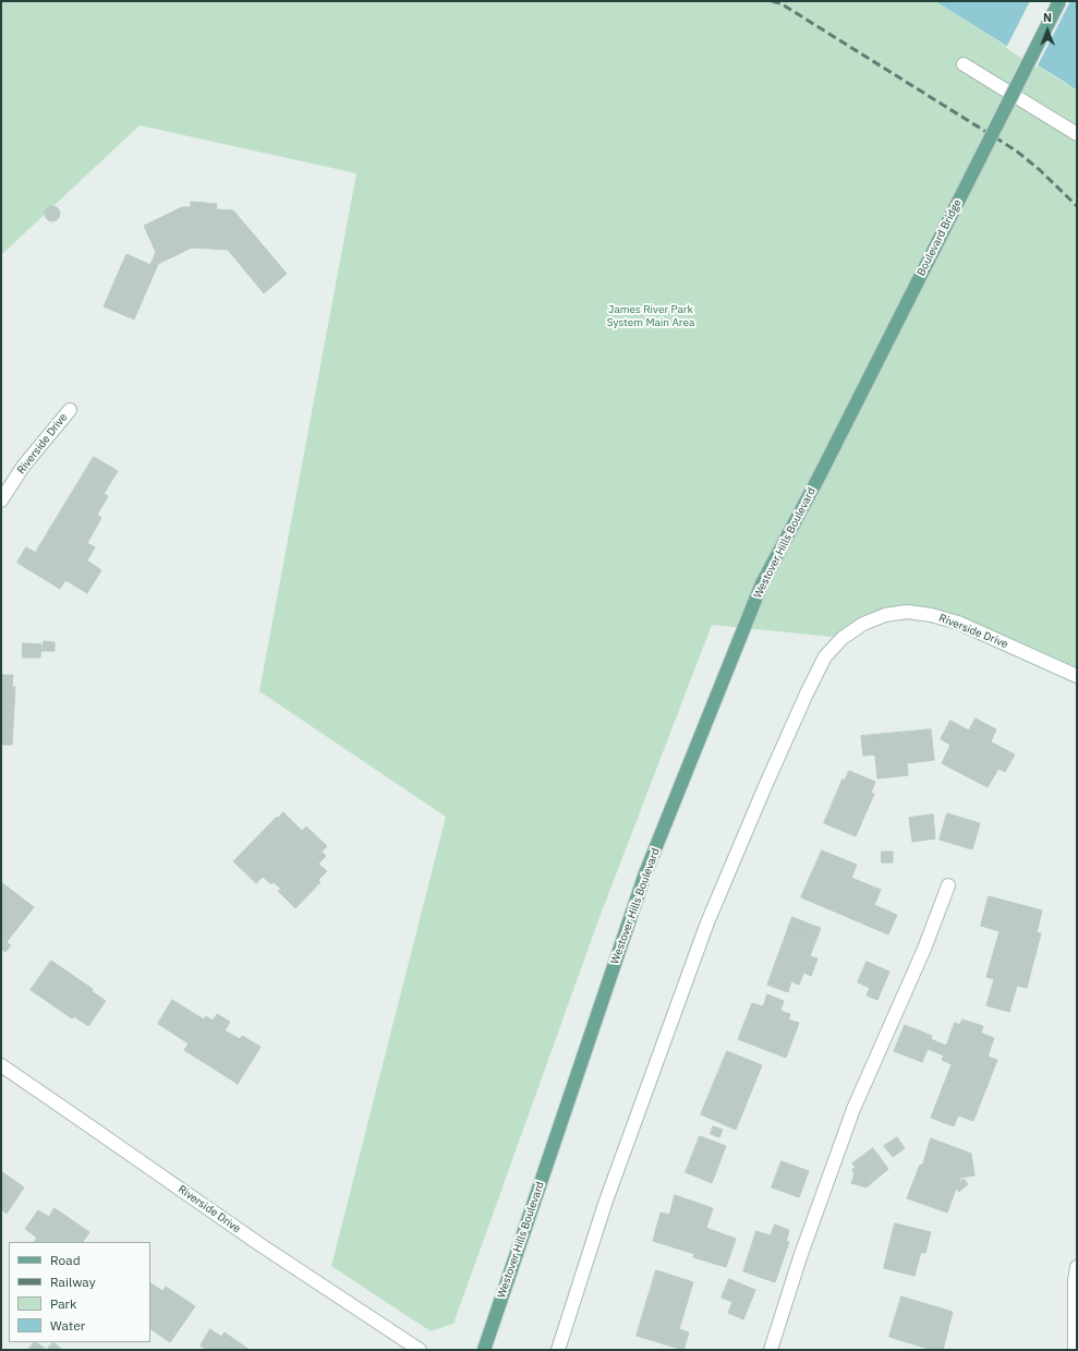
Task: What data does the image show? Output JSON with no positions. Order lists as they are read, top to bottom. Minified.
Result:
{"streets":{"main road":["Boulevard Bridge","Westover Hills Boulevard"],"street":["Riverside Drive"]},"crossings":[["Boulevard Bridge","Westover Hills Boulevard"]],"parks":["James River Park System Main Area"],"legend":["Road","Railway","Park","Water"],"north":"top"}
